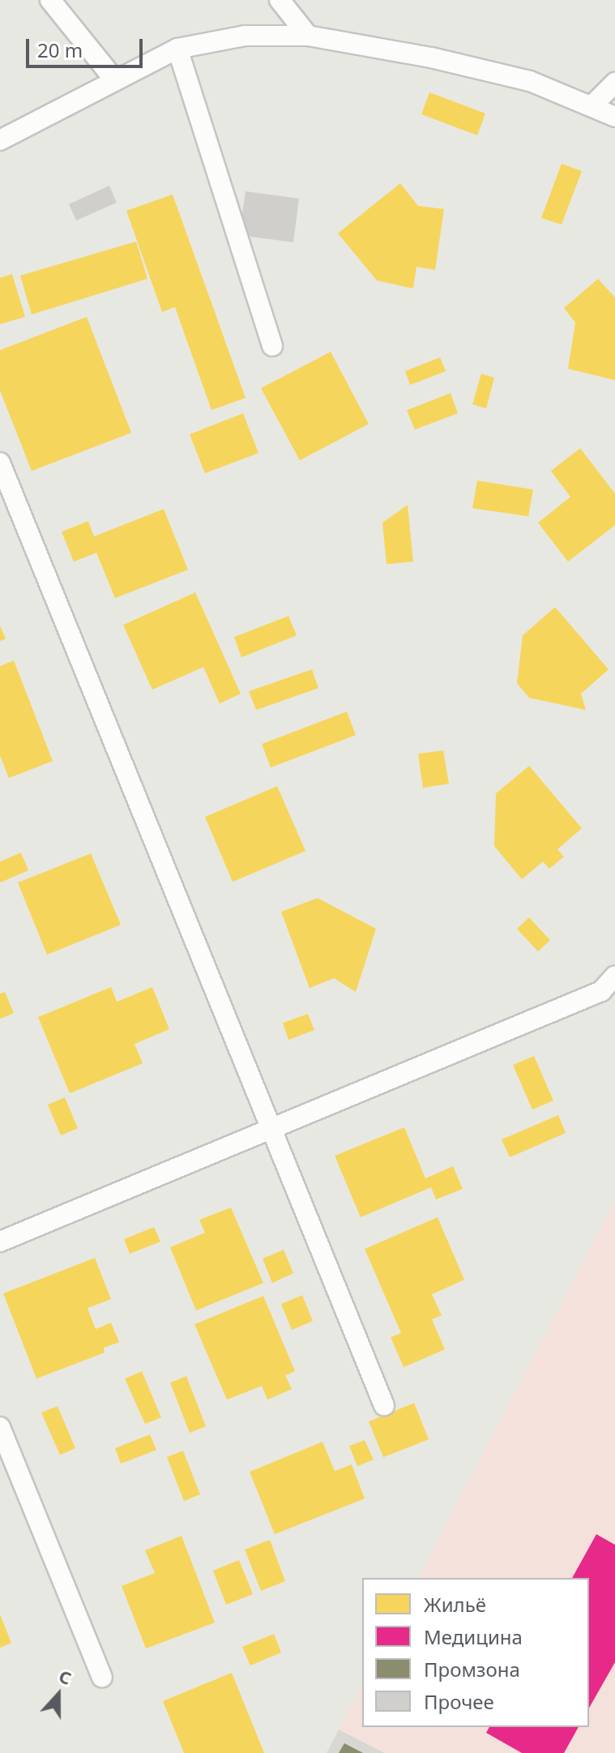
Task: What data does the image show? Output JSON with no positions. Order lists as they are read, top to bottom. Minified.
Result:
{"legend":["Жильё","Медицина","Промзона","Прочее"],"scale_bar":"20 m","north":"top"}
